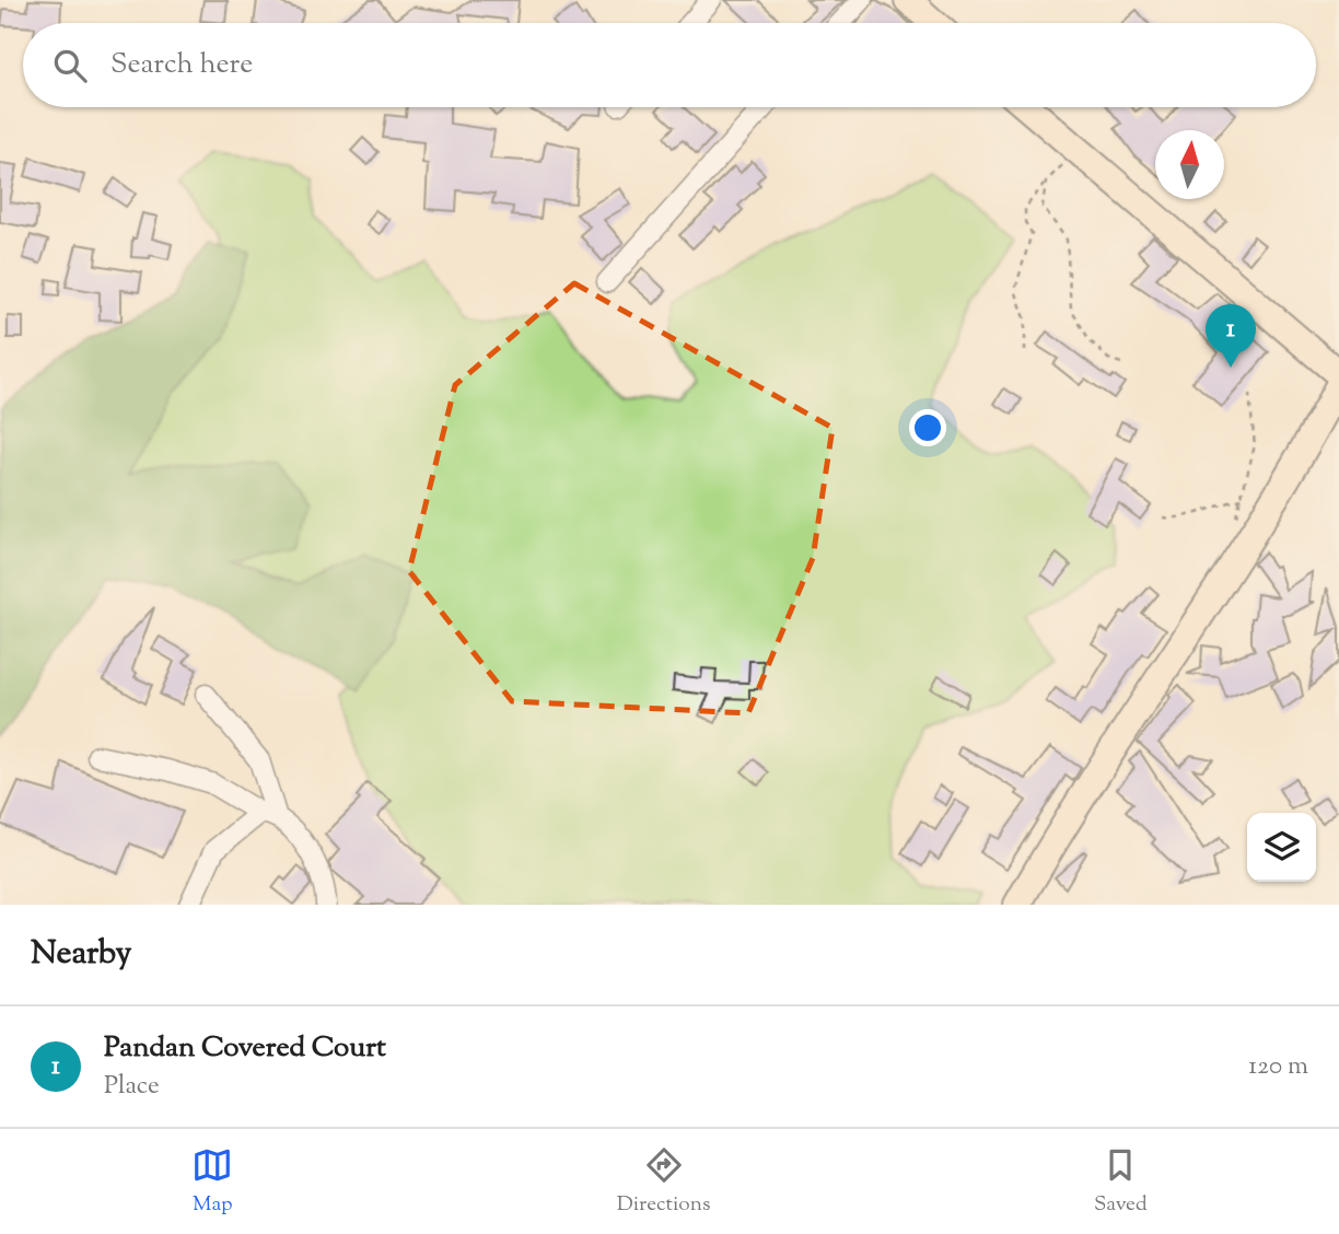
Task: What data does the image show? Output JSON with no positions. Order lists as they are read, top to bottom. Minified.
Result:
{"north":"top","page":{"search":"Search here","pins":"1","heading":"Nearby","list":[{"mark":"1","name":"Pandan Covered Court","note":"Place","value":"120 m"}],"nav":["Map","Directions","Saved"]}}
